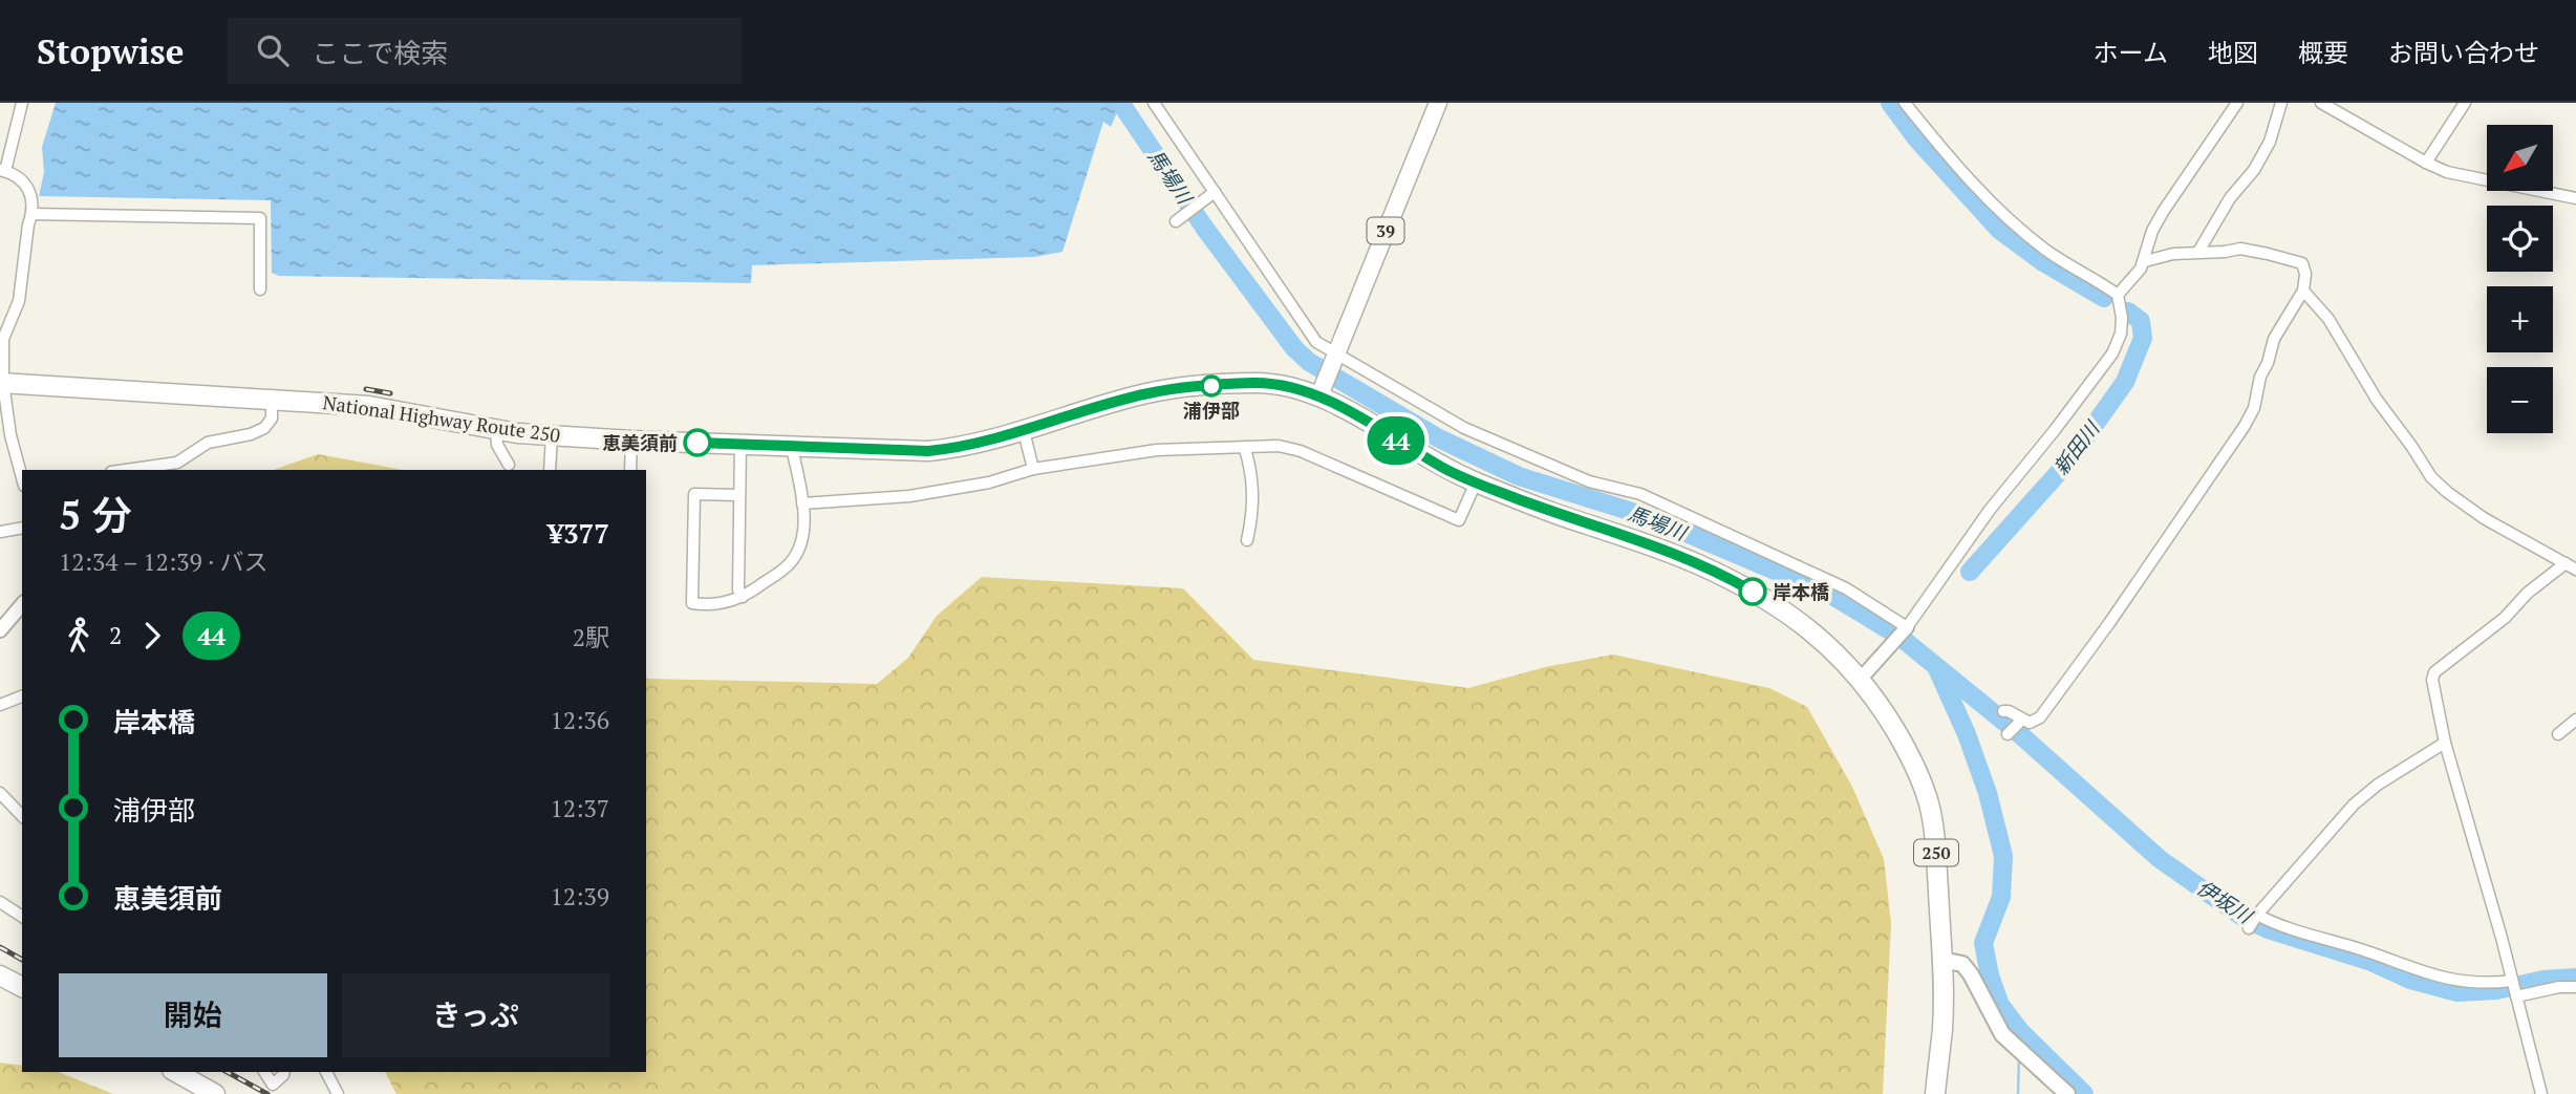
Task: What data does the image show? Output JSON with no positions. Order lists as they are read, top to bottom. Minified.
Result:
{"streets":{"highway":["National Highway Route 250","250"],"main road":["39"]},"crossings":[["39","National Highway Route 250"]],"water":["馬場川","新田川","伊坂川"],"places":["浦伊部","恵美須前","岸本橋"],"lines":["bus line 44"],"north":"bottom left","page":{"header":"Stopwise","search":"ここで検索","nav":["ホーム","地図","概要","お問い合わせ"],"on_map":"44","map_buttons":["+","−"],"heading":["5 分","12:34 – 12:39 · バス","¥377"],"legs":["2","44","2駅"],"list":[{"name":"岸本橋","value":"12:36"},{"name":"浦伊部","value":"12:37"},{"name":"恵美須前","value":"12:39"}],"buttons":["開始","きっぷ"]}}
